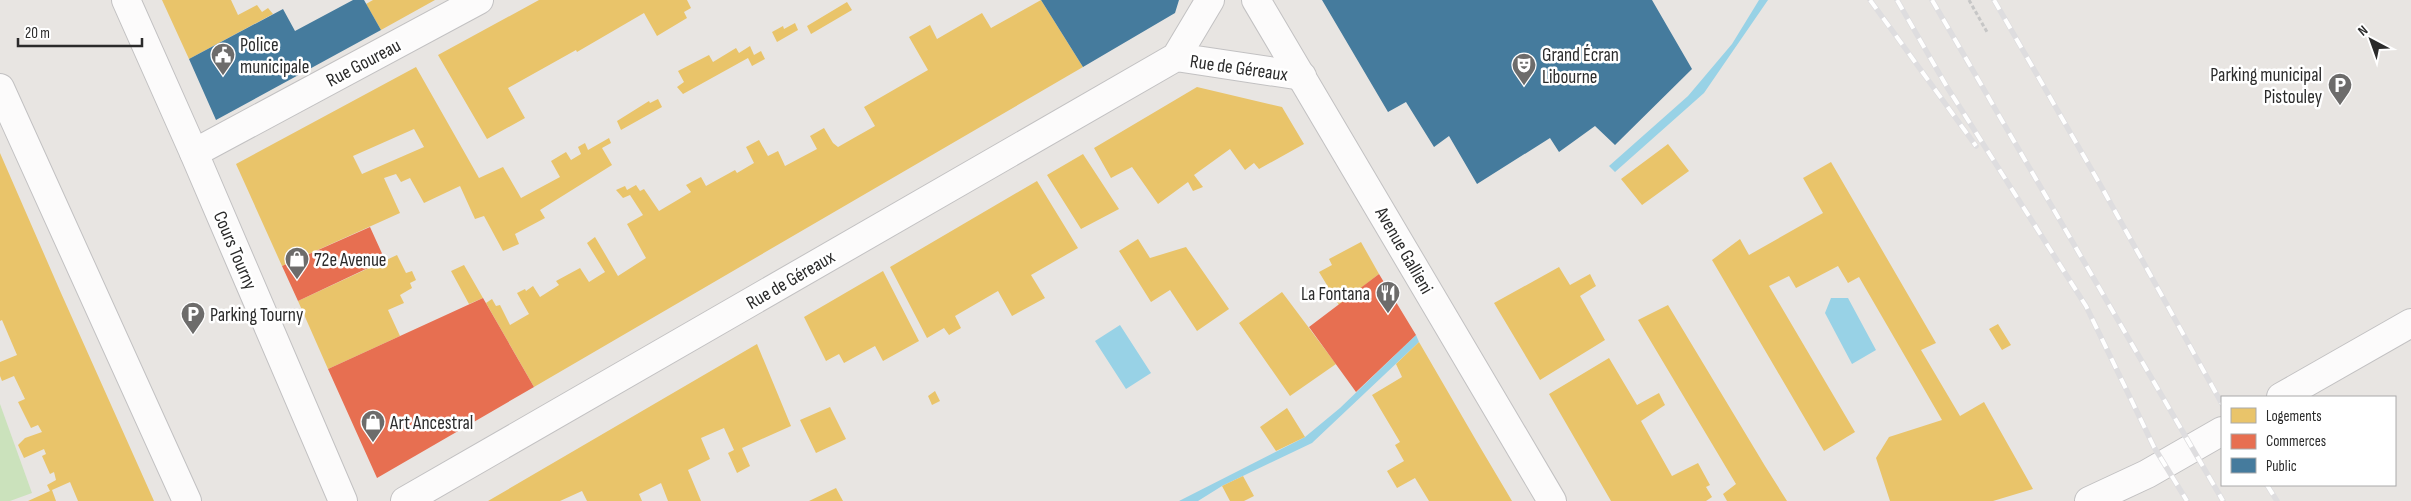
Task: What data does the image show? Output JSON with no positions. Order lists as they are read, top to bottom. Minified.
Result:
{"streets":{"street":["Rue Goureau","Rue de Géreaux","Cours Tourny","Avenue Gallieni"]},"crossings":[["Rue Goureau","Cours Tourny"],["Rue de Géreaux","Avenue Gallieni"]],"places":{"public building":["Police municipale"],"theatre":["Grand Écran Libourne"],"parking":["Parking municipal Pistouley","Parking Tourny"],"shop":["72e Avenue","Art Ancestral"],"restaurant":["La Fontana"]},"legend":["Logements","Commerces","Public"],"scale_bar":"20 m","north":"top left"}
